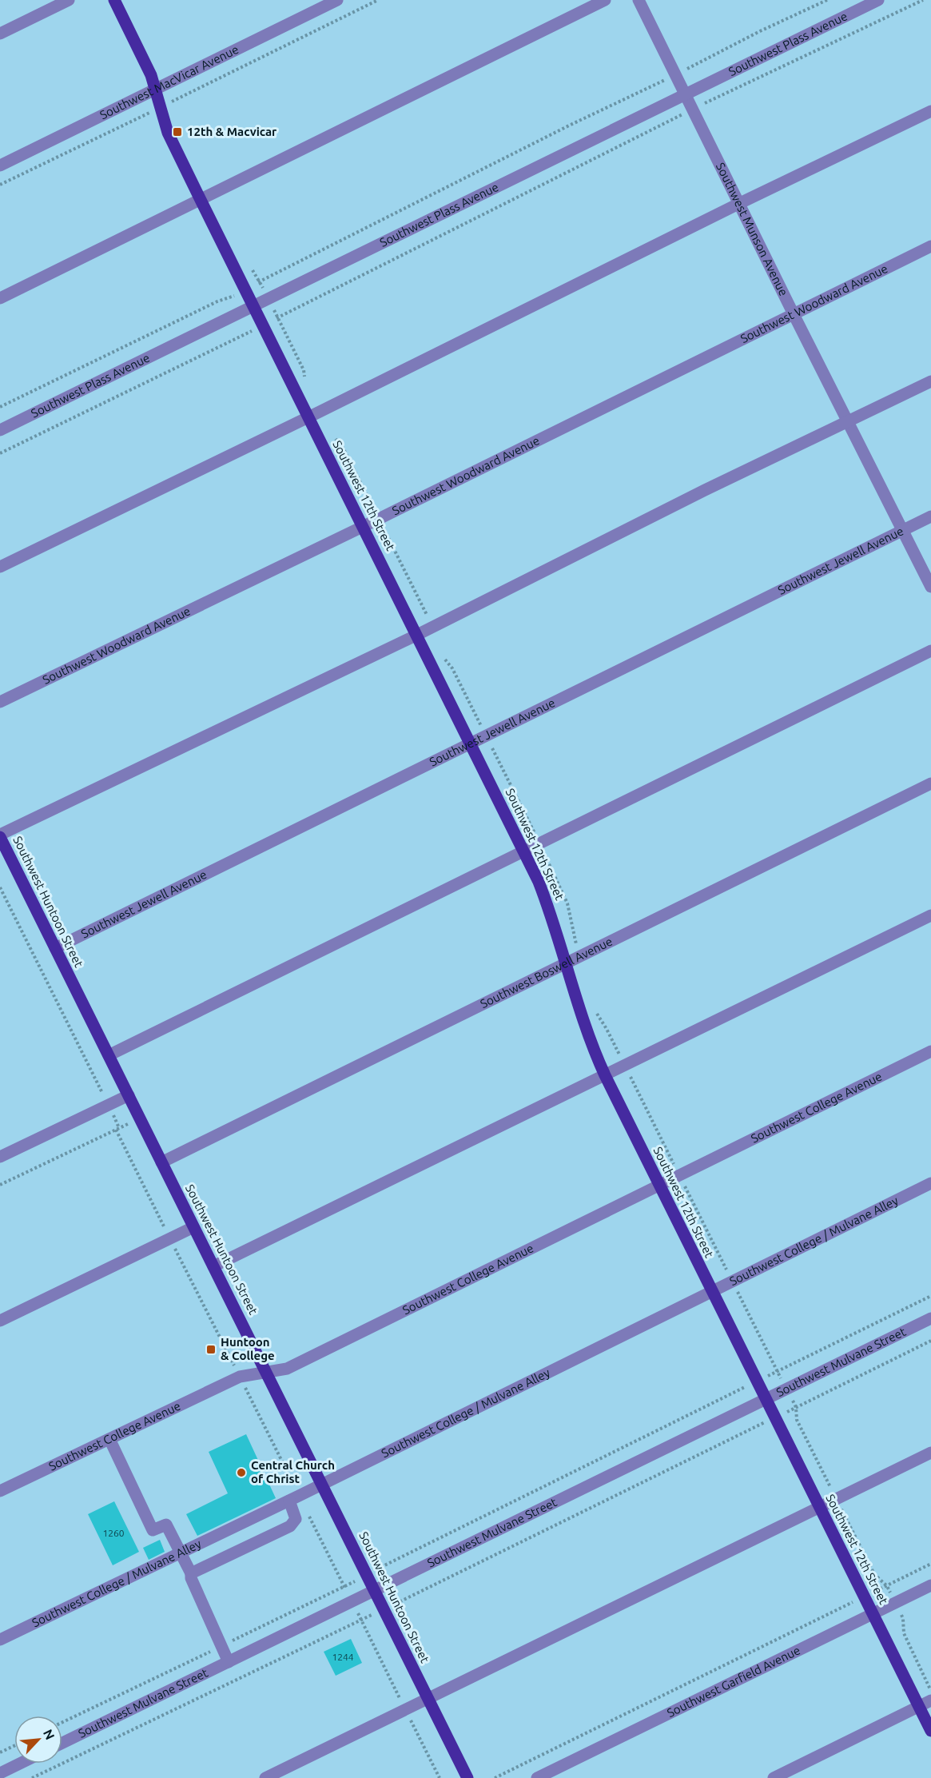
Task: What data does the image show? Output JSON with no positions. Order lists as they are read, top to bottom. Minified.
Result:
{"streets":{"main road":["Southwest 12th Street","Southwest Huntoon Street"],"street":["Southwest Plass Avenue","Southwest MacVicar Avenue","Southwest Munson Avenue","Southwest Woodward Avenue","Southwest Jewell Avenue","Southwest Boswell Avenue","Southwest College Avenue","Southwest College / Mulvane Alley","Southwest Mulvane Street","Southwest Garfield Avenue"]},"crossings":[["Southwest Plass Avenue","Southwest Munson Avenue"],["Southwest Plass Avenue","Southwest 12th Street"],["Southwest MacVicar Avenue","Southwest 12th Street"],["Southwest Munson Avenue","Southwest Woodward Avenue"],["Southwest Munson Avenue","Southwest Jewell Avenue"],["Southwest Woodward Avenue","Southwest 12th Street"],["Southwest 12th Street","Southwest Jewell Avenue"],["Southwest 12th Street","Southwest Boswell Avenue"],["Southwest 12th Street","Southwest College Avenue"],["Southwest 12th Street","Southwest College / Mulvane Alley"],["Southwest 12th Street","Southwest Mulvane Street"],["Southwest 12th Street","Southwest Garfield Avenue"],["Southwest Jewell Avenue","Southwest Huntoon Street"],["Southwest Huntoon Street","Southwest Boswell Avenue"],["Southwest Huntoon Street","Southwest College Avenue"],["Southwest Huntoon Street","Southwest College / Mulvane Alley"],["Southwest Huntoon Street","Southwest Mulvane Street"]],"places":{"transit":["12th & Macvicar","Huntoon & College"],"other":["Central Church of Christ"]},"house_numbers":["1260","1244"],"north":"top right"}
